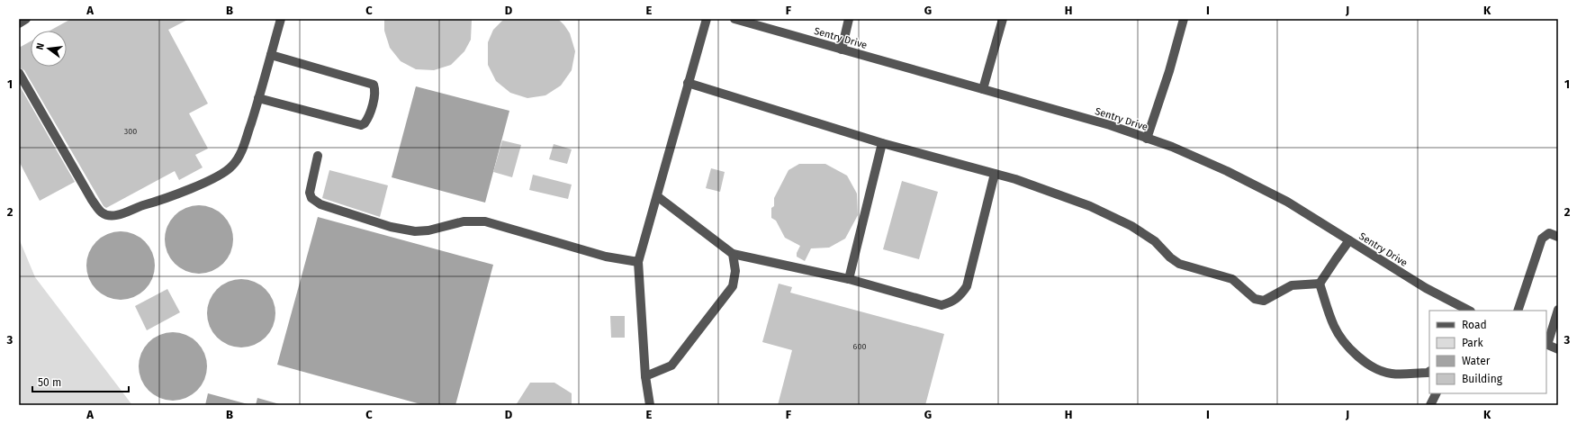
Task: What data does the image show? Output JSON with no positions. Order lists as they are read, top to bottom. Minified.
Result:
{"streets":{"street":["Sentry Drive"]},"house_numbers":["300","600"],"legend":["Road","Park","Water","Building"],"scale_bar":"50 m","north":"left","grid":{"columns":["A","B","C","D","E","F","G","H","I","J","K"],"rows":["1","2","3"]}}
